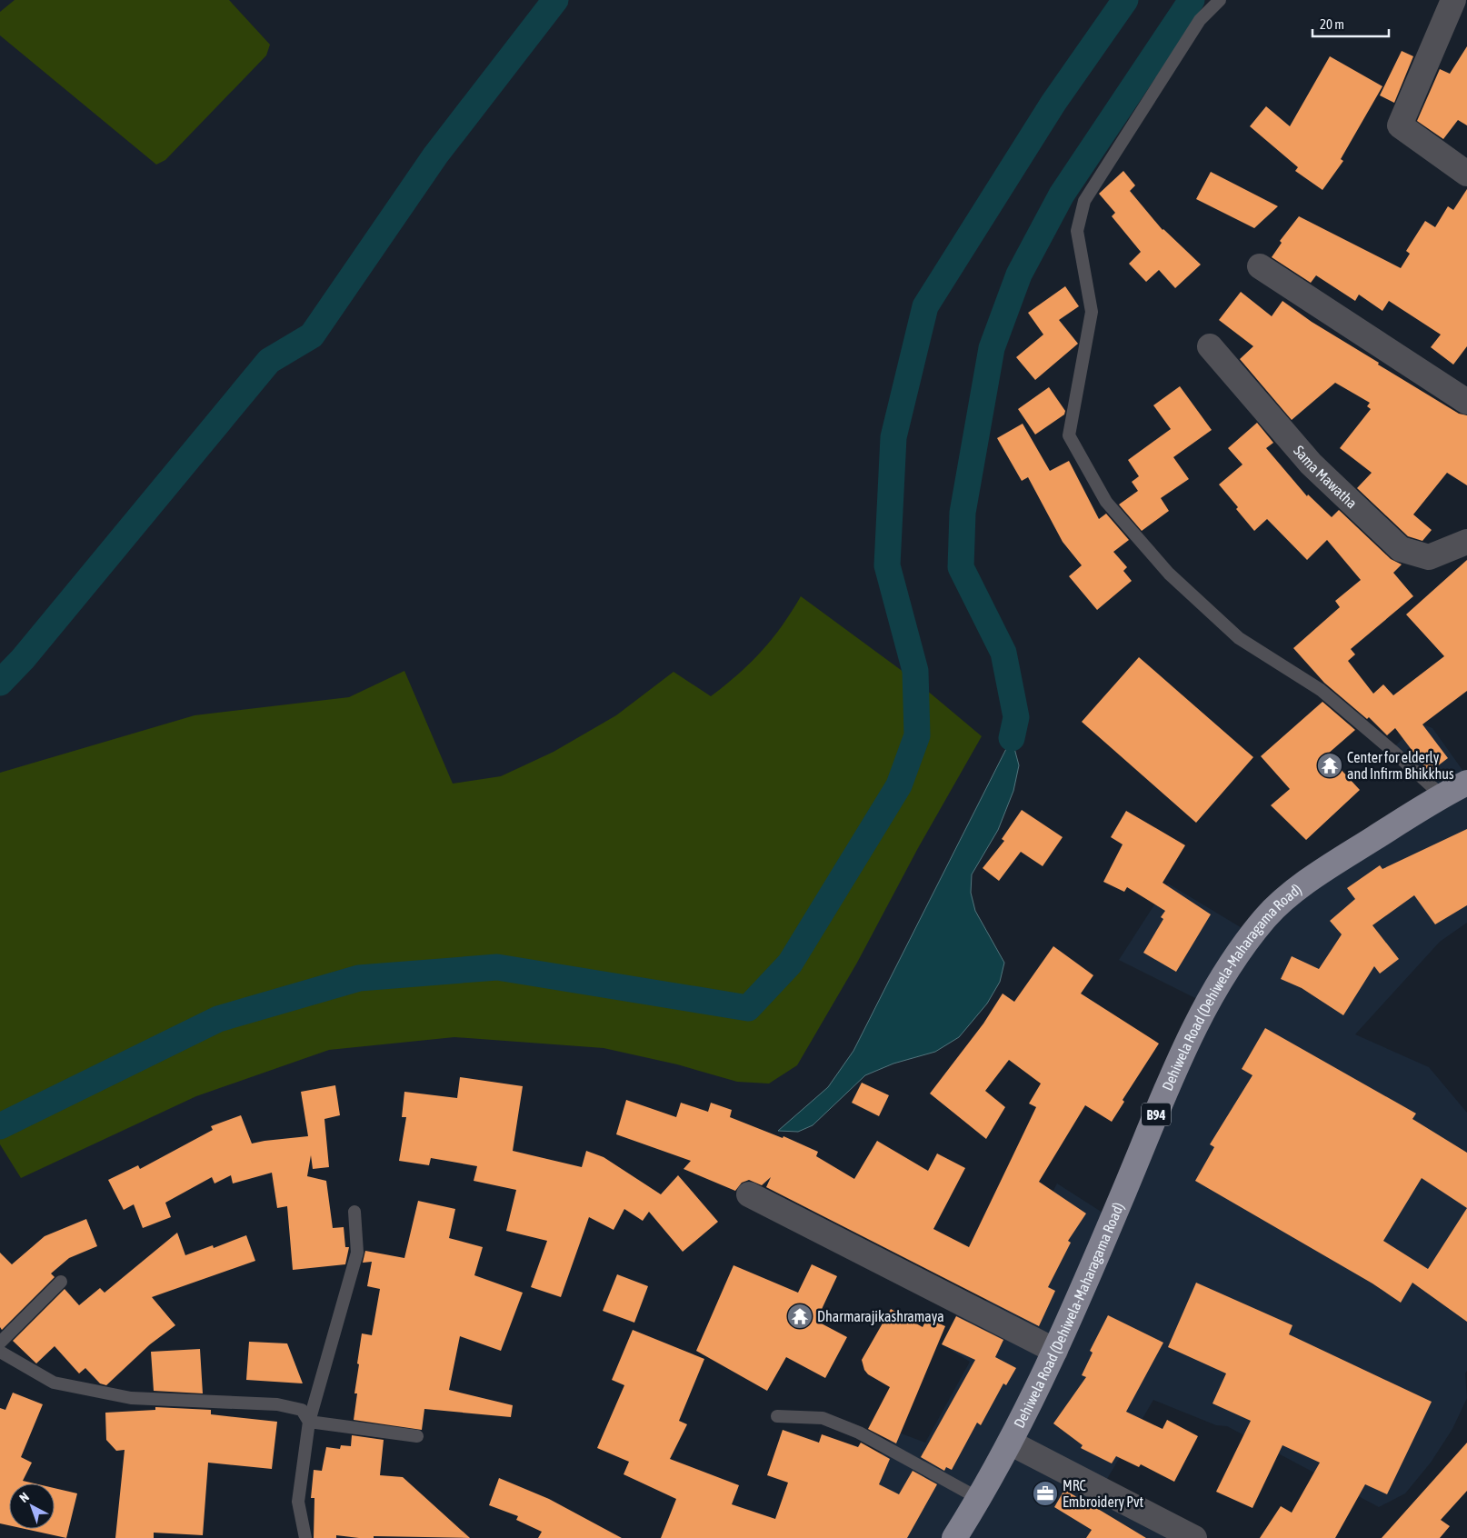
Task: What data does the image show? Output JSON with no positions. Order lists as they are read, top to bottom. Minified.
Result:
{"streets":{"main road":["Dehiwela Road (Dehiwela-Maharagama Road)","B94"],"street":["Sama Mawatha"]},"places":{"temple":["Center for elderly and Infirm Bhikkhus","Dharmarajikashramaya"],"office":["MRC Embroidery Pvt"]},"scale_bar":"20 m","north":"top left"}
